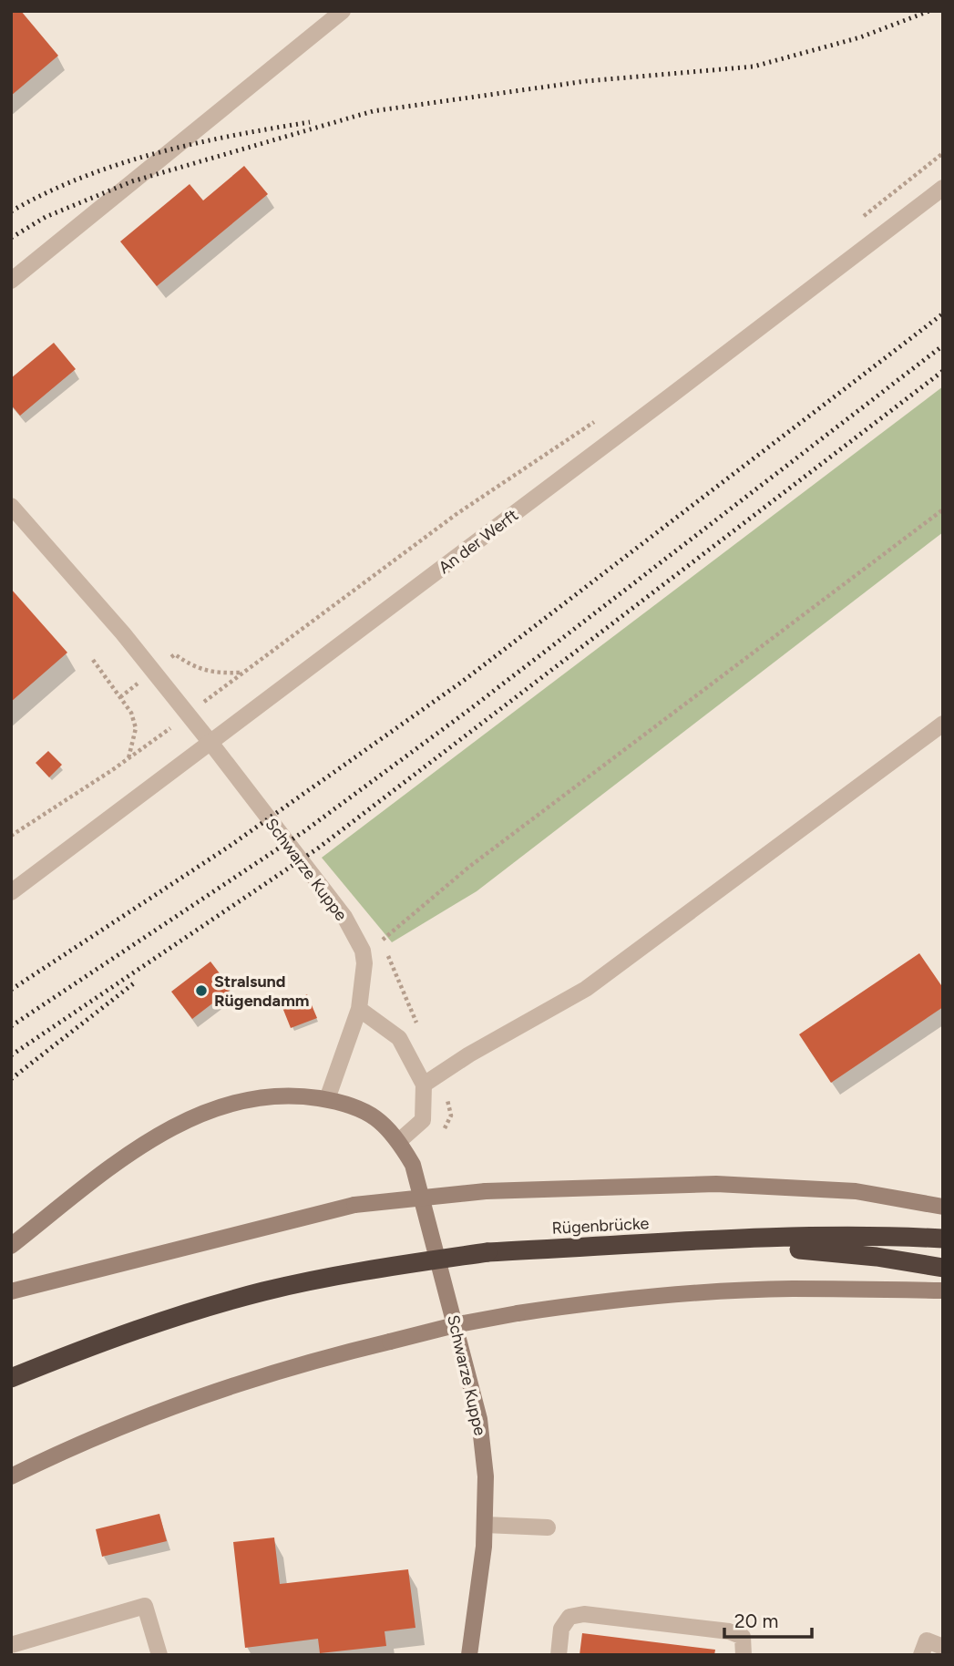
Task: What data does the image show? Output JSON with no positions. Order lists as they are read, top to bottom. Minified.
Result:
{"streets":{"highway":["Rügenbrücke"],"main road":["Schwarze Kuppe"],"street":["An der Werft"]},"crossings":[["An der Werft","Schwarze Kuppe"]],"places":["Stralsund Rügendamm"],"scale_bar":"20 m"}
